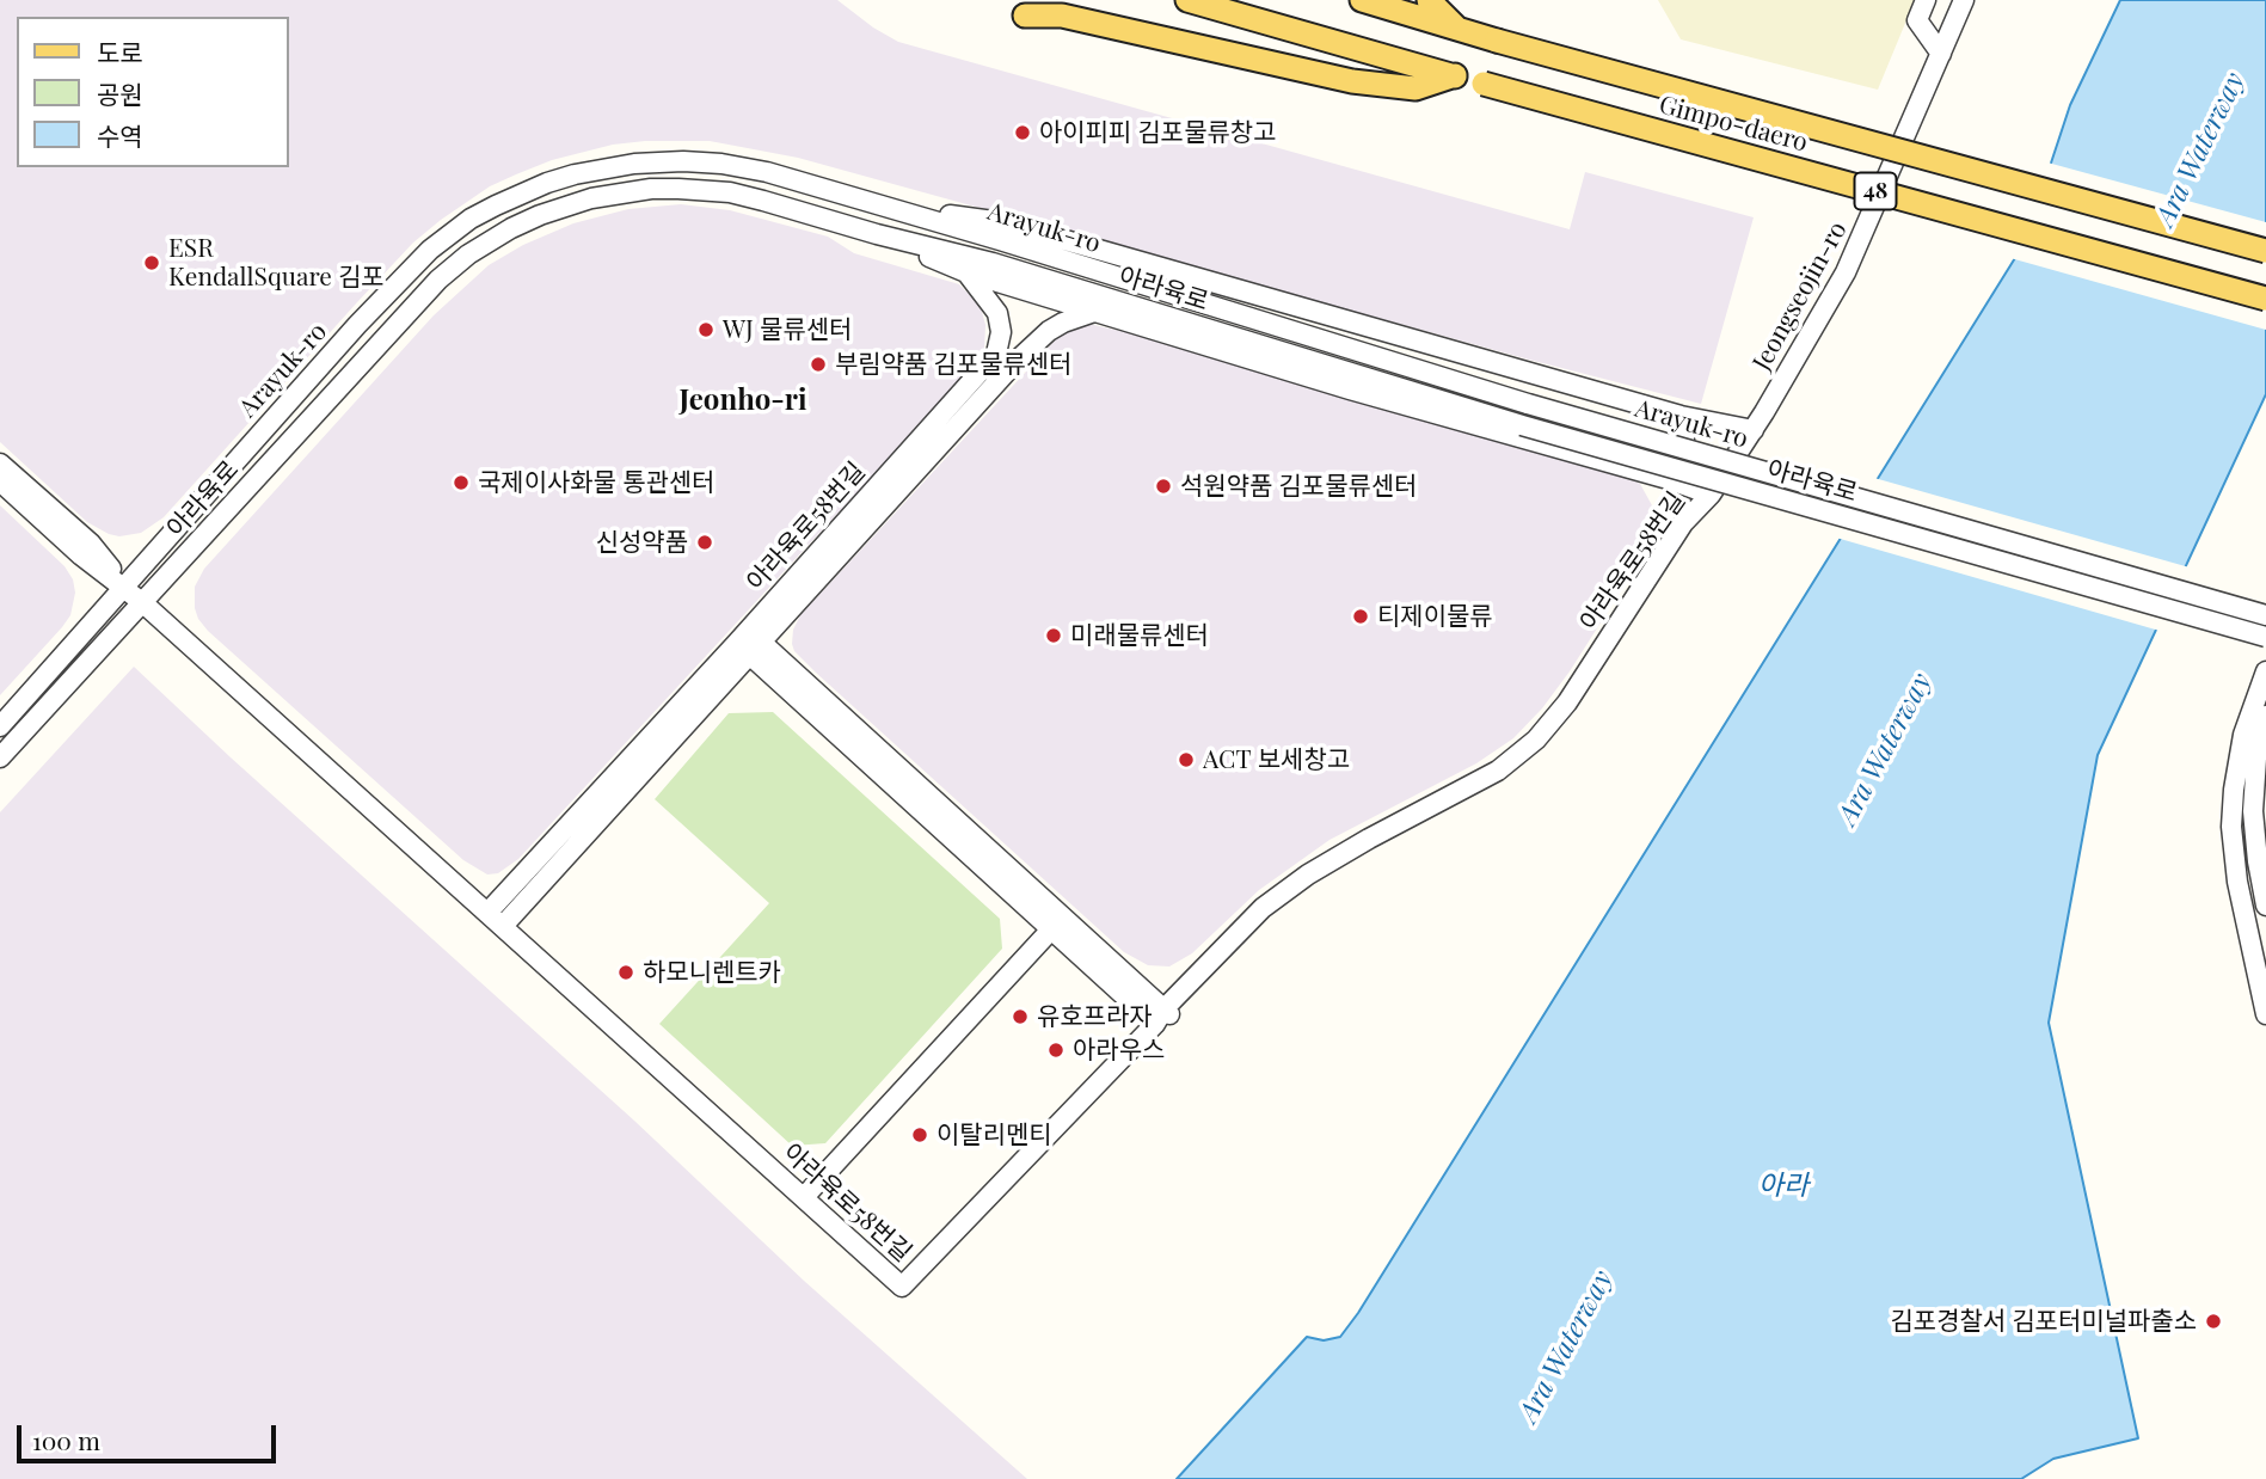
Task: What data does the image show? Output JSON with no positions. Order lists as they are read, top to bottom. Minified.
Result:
{"streets":{"main road":["Gimpo-daero","48"],"street":["Arayuk-ro","아라육로","Jeongseojin-ro","아라육로58번길"]},"crossings":[["Arayuk-ro","아라육로58번길"],["아라육로","아라육로58번길"],["Jeongseojin-ro","아라육로58번길"]],"districts":["Jeonho-ri"],"water":["Ara Waterway","아라"],"places":["아이피피 김포물류창고","ESR KendallSquare 김포","WJ 물류센터","부림약품 김포물류센터","국제이사화물 통관센터","석원약품 김포물류센터","신성약품","티제이물류","미래물류센터","ACT 보세창고","하모니렌트카","유호프라자","아라우스","이탈리멘티","김포경찰서 김포터미널파출소"],"legend":["도로","공원","수역"],"scale_bar":"100 m"}
